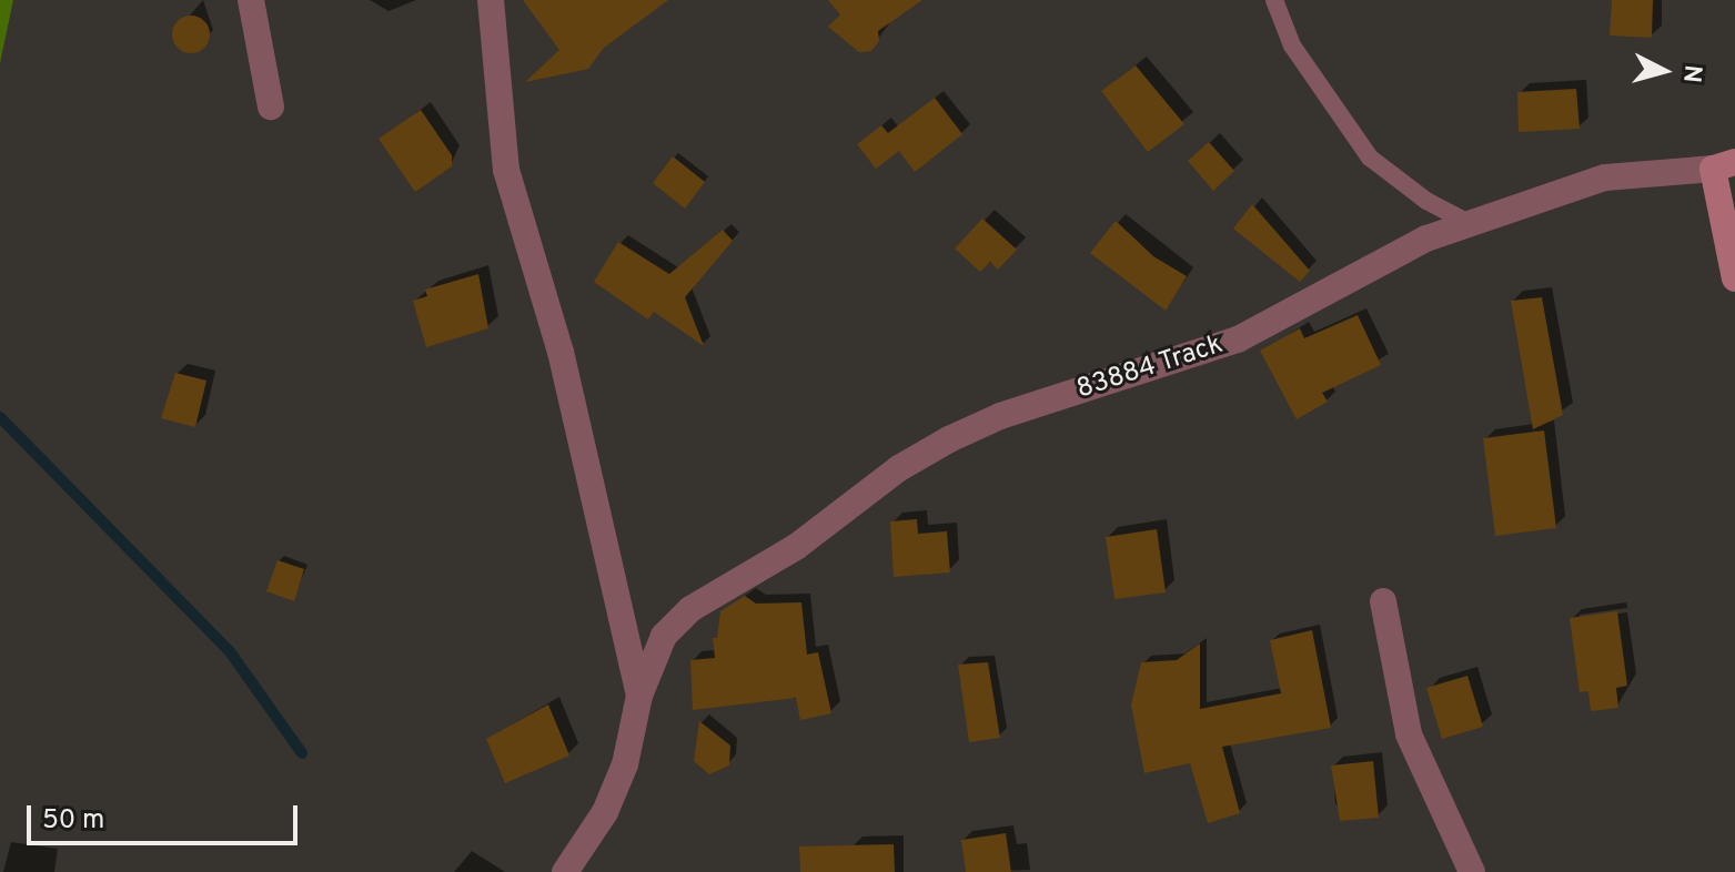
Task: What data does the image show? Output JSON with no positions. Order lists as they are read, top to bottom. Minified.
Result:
{"streets":{"street":["83884 Track"]},"scale_bar":"50 m","north":"right"}
